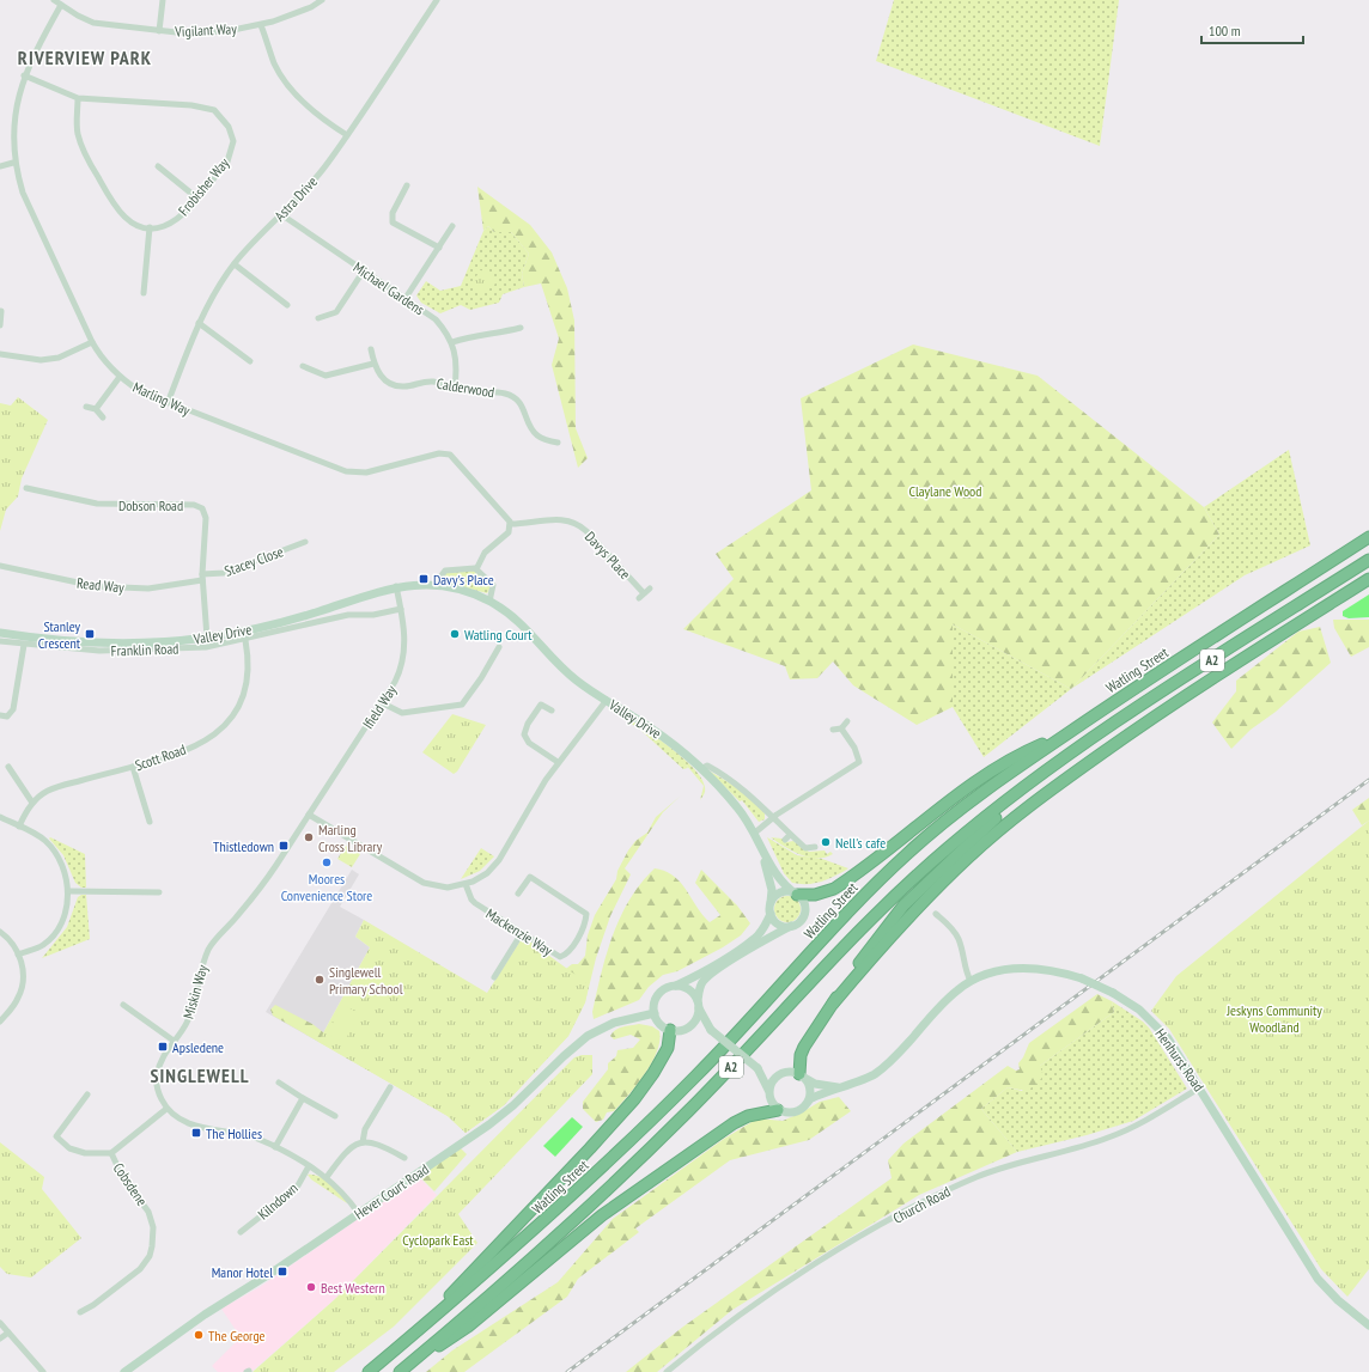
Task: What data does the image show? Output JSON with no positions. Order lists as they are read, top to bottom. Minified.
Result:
{"streets":{"highway":["A2","Watling Street"],"street":["Vigilant Way","Frobisher Way","Astra Drive","Michael Gardens","Calderwood","Marling Way","Dobson Road","Davys Place","Stacey Close","Read Way","Valley Drive","Franklin Road","Ifield Way","Scott Road","Mackenzie Way","Miskin Way","Henhurst Road","Cobsdene","Hever Court Road","Kilndown","Church Road"]},"crossings":[["Vigilant Way","Marling Way"],["Frobisher Way","Marling Way"],["Astra Drive","Michael Gardens"],["Astra Drive","Marling Way"],["Michael Gardens","Calderwood"],["Marling Way","Davys Place"],["Dobson Road","Stacey Close"],["Dobson Road","Read Way"],["Dobson Road","Valley Drive"],["Stacey Close","Read Way"],["Valley Drive","Ifield Way"],["Franklin Road","Ifield Way"],["Franklin Road","Scott Road"],["Ifield Way","Miskin Way"],["Henhurst Road","Church Road"]],"districts":["RIVERVIEW PARK","SINGLEWELL"],"parks":["Claylane Wood","Jeskyns Community Woodland","Cyclopark East"],"places":{"transit":["Davy's Place","Stanley Crescent","Thistledown","Apsledene","The Hollies","Manor Hotel"],"other":["Watling Court","Marling Cross Library","Nell's cafe","Moores Convenience Store","Singlewell Primary School","Best Western","The George"]},"scale_bar":"100 m"}
